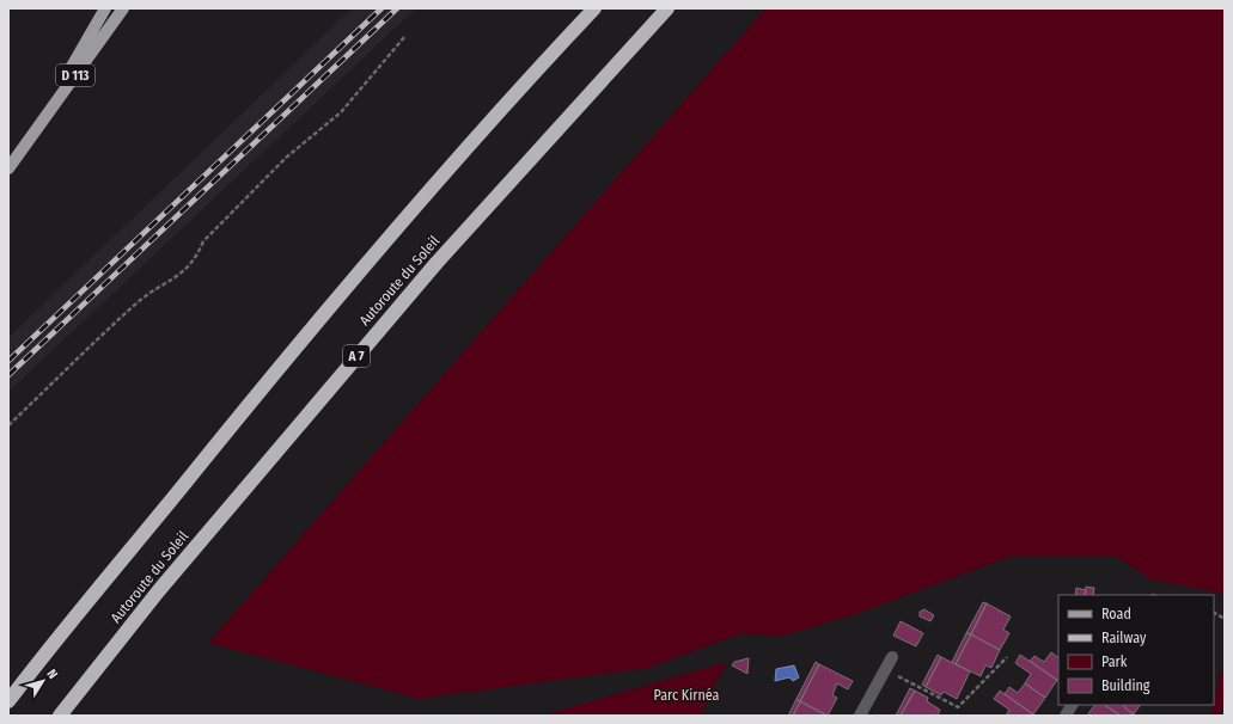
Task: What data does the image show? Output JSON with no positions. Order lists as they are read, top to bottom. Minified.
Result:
{"streets":{"highway":["Autoroute du Soleil","A 7"],"main road":["D 113"]},"parks":["Parc Kirnéa"],"legend":["Road","Railway","Park","Building"],"north":"top right"}
